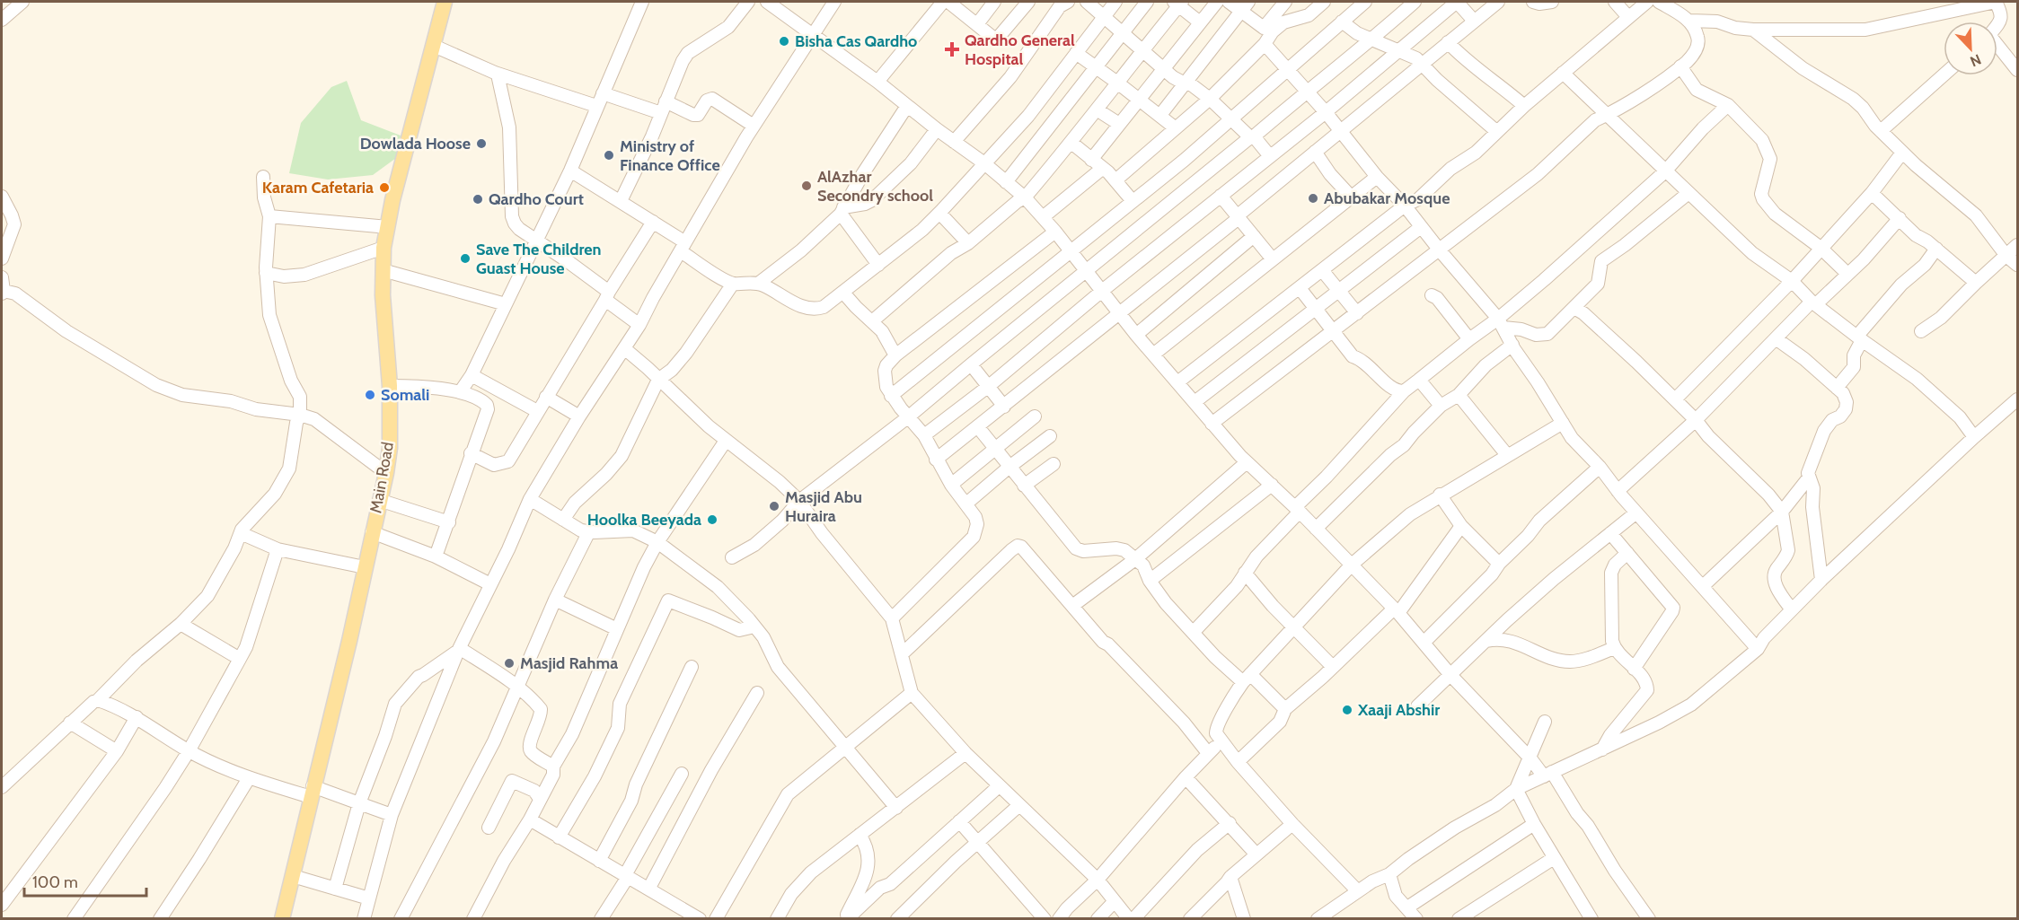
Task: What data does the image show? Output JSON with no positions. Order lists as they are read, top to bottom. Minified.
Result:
{"streets":{"main road":["Main Road"]},"places":{"other":["Bisha Cas Qardho","Dowlada Hoose","Ministry of Finance Office","AlAzhar Secondry school","Karam Cafetaria","Abubakar Mosque","Qardho Court","Save The Children Guast House","Somali","Masjid Abu Huraira","Hoolka Beeyada","Masjid Rahma","Xaaji Abshir"],"health":["Qardho General Hospital"]},"scale_bar":"100 m","north":"bottom right"}
